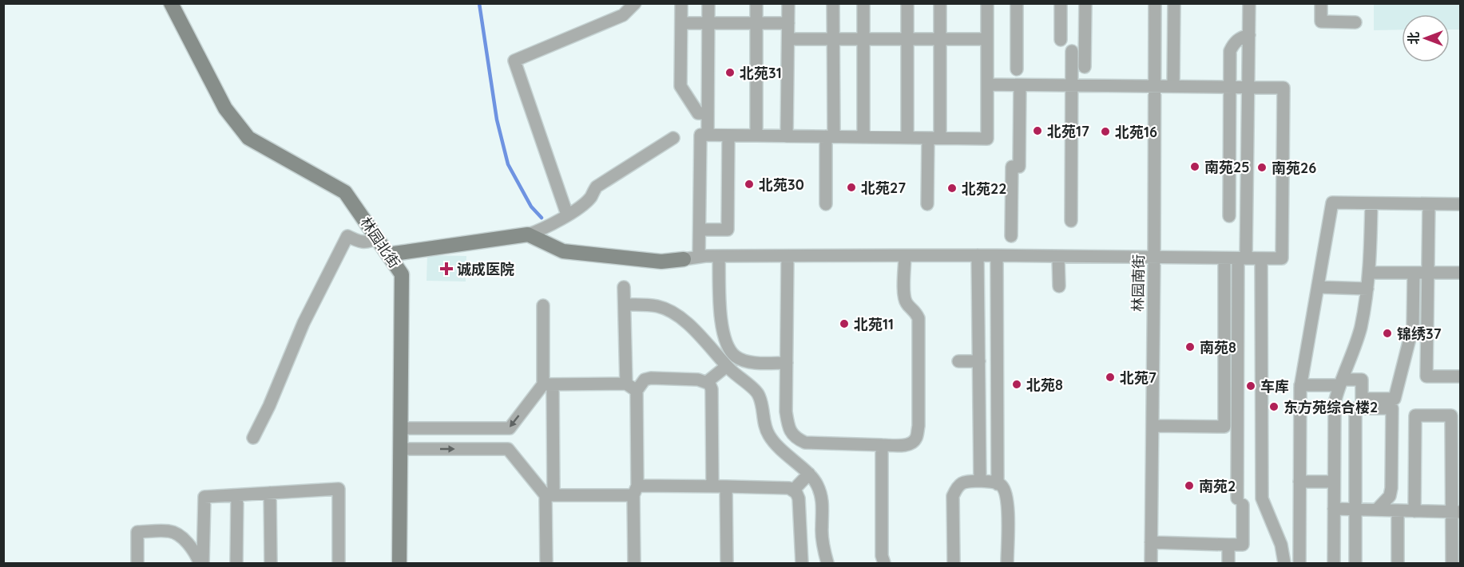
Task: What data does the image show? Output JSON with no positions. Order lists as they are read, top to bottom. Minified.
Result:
{"streets":{"street":["林园北街","林园南街"]},"places":{"other":["北苑31","北苑17","北苑16","南苑25","南苑26","北苑30","北苑27","北苑22","北苑11","锦绣37","南苑8","北苑7","北苑8","车库","东方苑综合楼2","南苑2"],"health":["诚成医院"]},"north":"left"}
